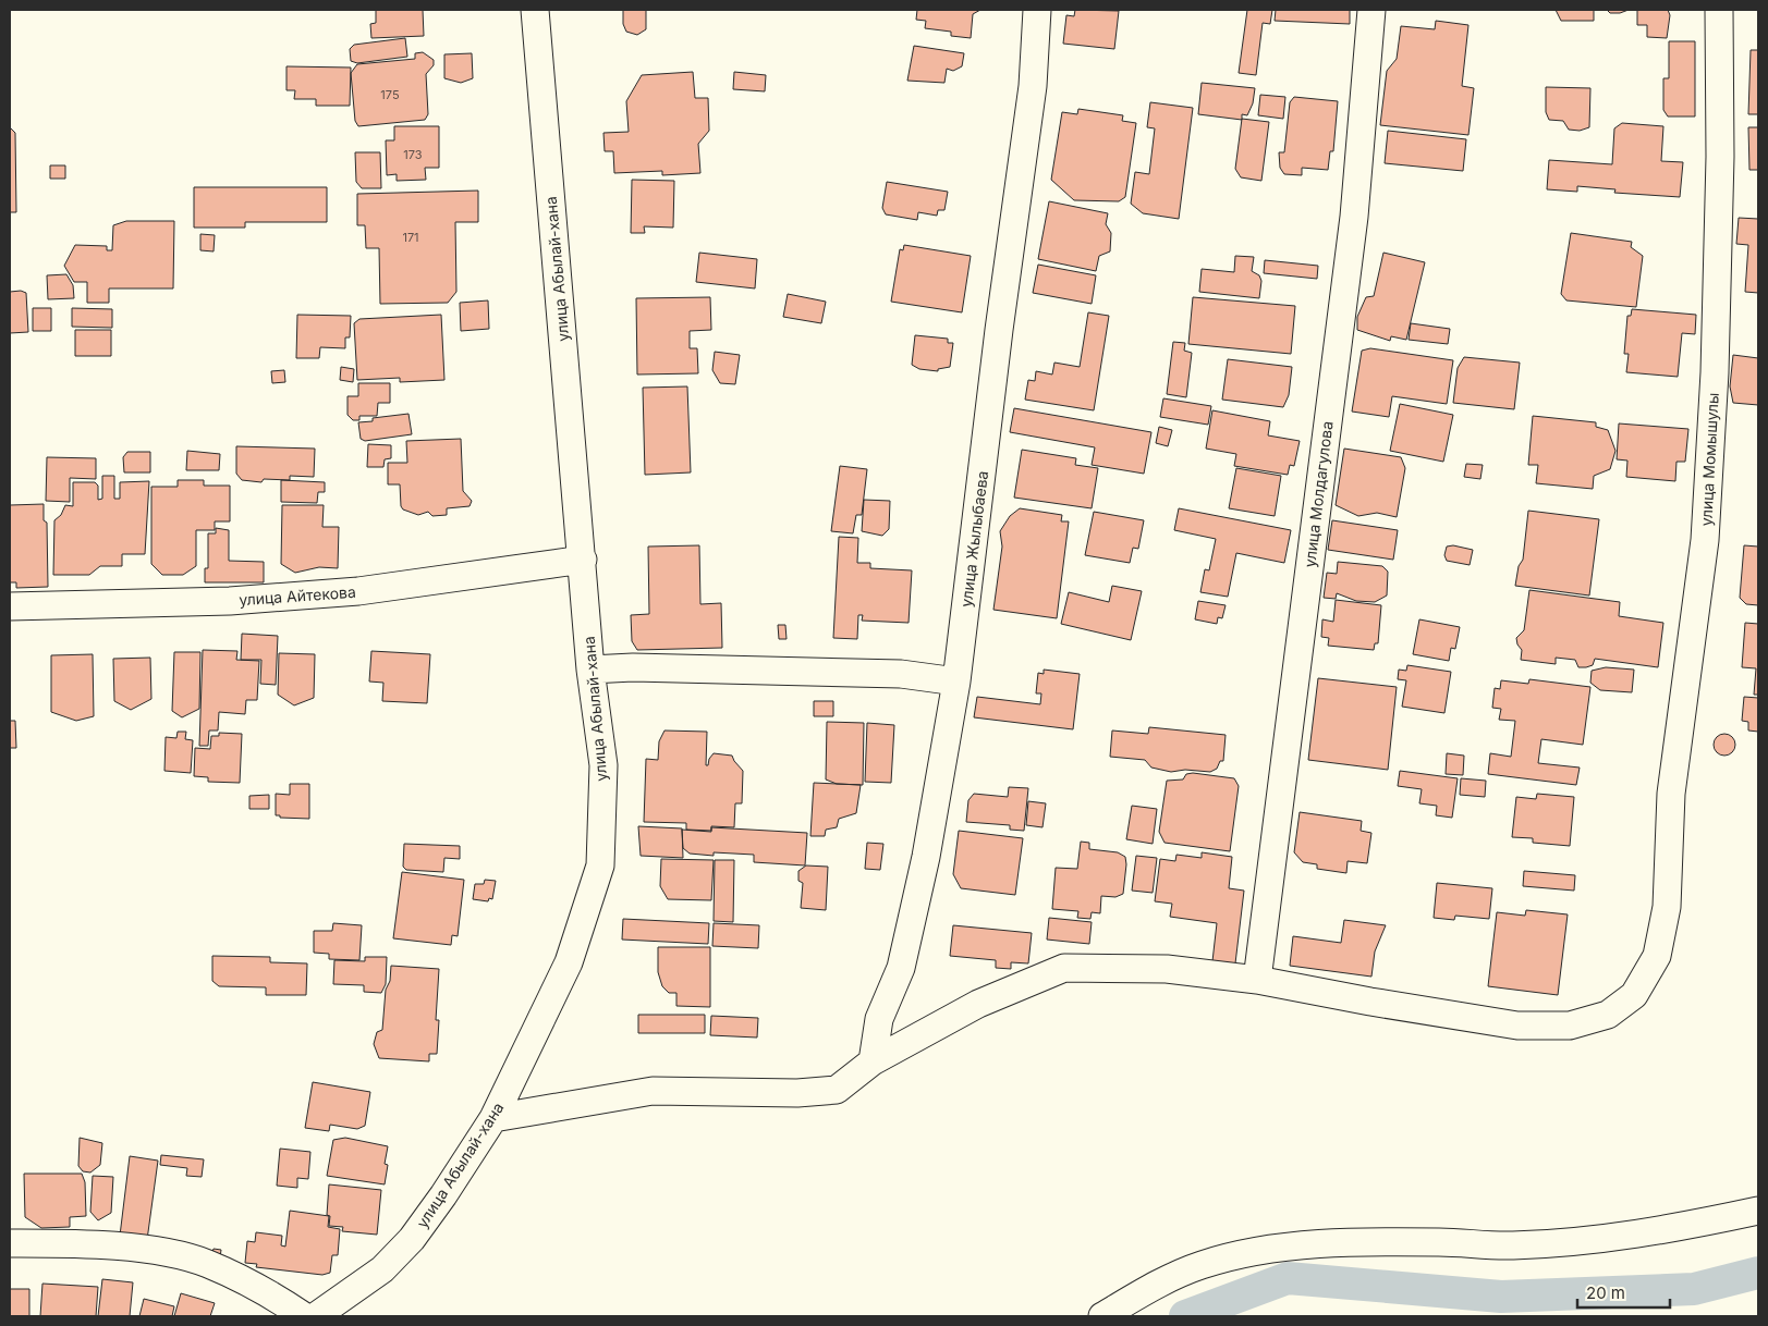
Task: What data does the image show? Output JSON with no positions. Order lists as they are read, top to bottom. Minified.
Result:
{"streets":{"street":["улица Абылай-хана","улица Момышулы","улица Молдагулова","улица Жылыбаева","улица Айтекова"]},"crossings":[["улица Абылай-хана","улица Момышулы"],["улица Абылай-хана","улица Айтекова"],["улица Момышулы","улица Молдагулова"],["улица Момышулы","улица Жылыбаева"]],"house_numbers":["175","173","171"],"scale_bar":"20 m"}
